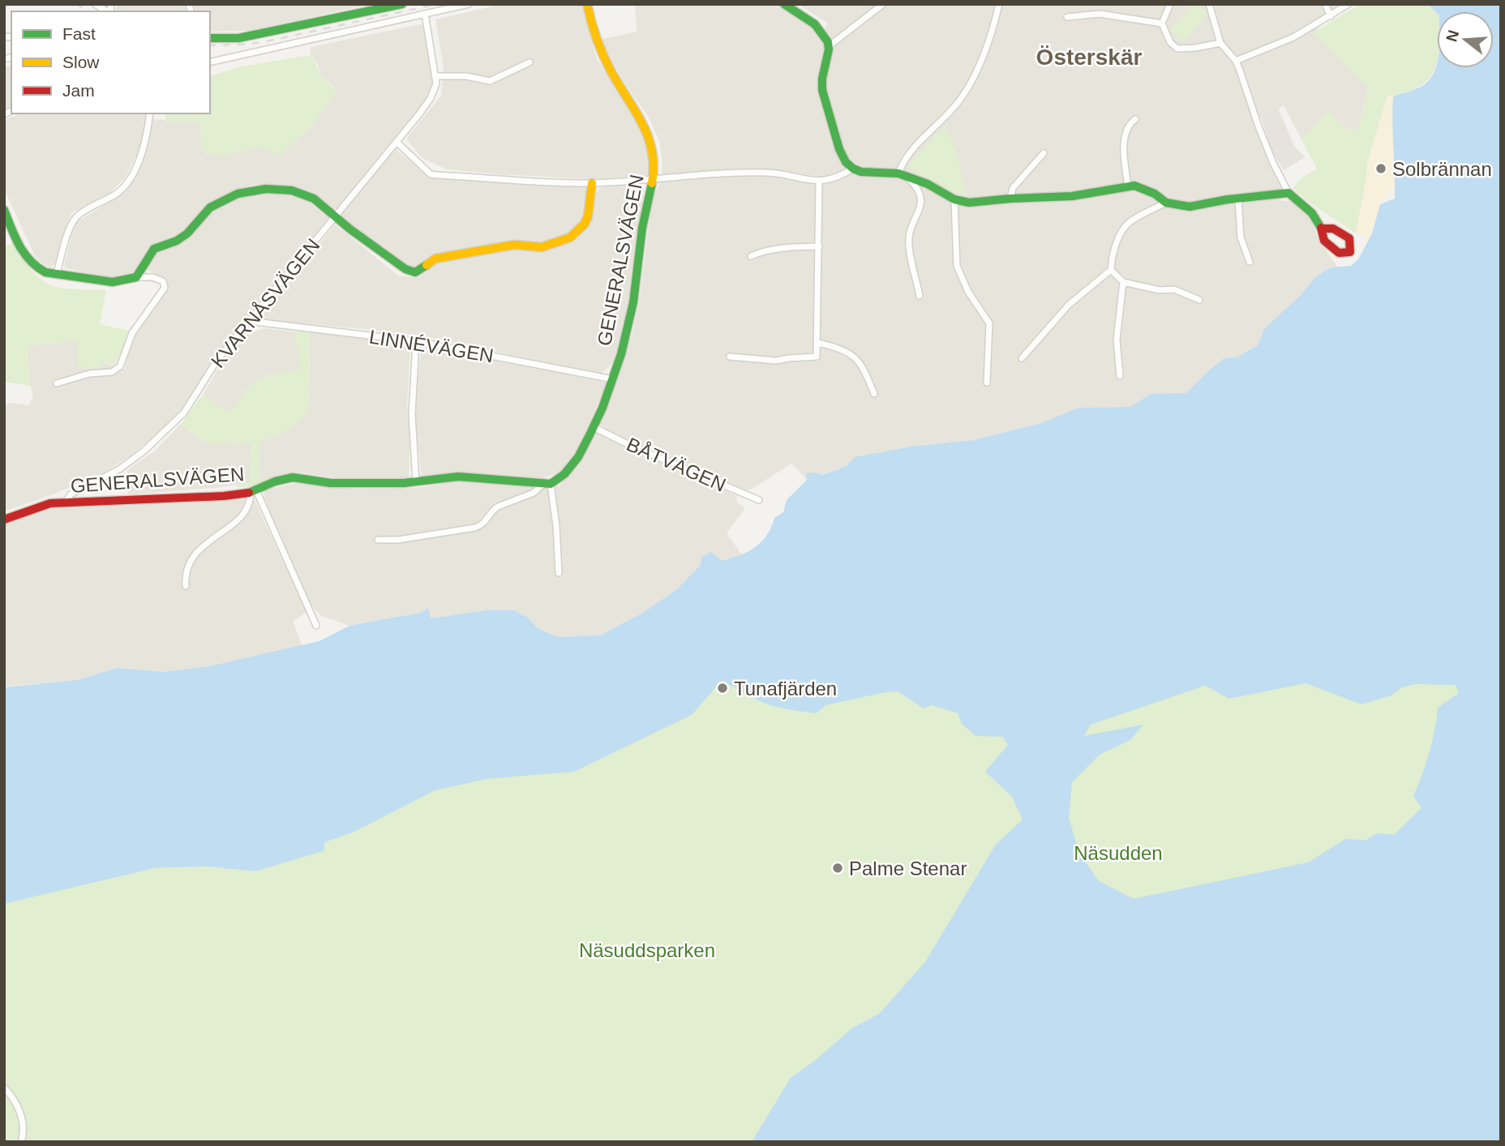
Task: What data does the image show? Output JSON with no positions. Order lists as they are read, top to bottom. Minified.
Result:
{"streets":{"street":["GENERALSVÄGEN","KVARNÅSVÄGEN","LINNÉVÄGEN","BÅTVÄGEN"]},"crossings":[["GENERALSVÄGEN","KVARNÅSVÄGEN"],["GENERALSVÄGEN","LINNÉVÄGEN"],["GENERALSVÄGEN","BÅTVÄGEN"],["KVARNÅSVÄGEN","LINNÉVÄGEN"]],"districts":["Österskär"],"parks":["Näsudden","Näsuddsparken"],"places":["Solbrännan","Tunafjärden","Palme Stenar"],"legend":["Fast","Slow","Jam"],"north":"left"}
